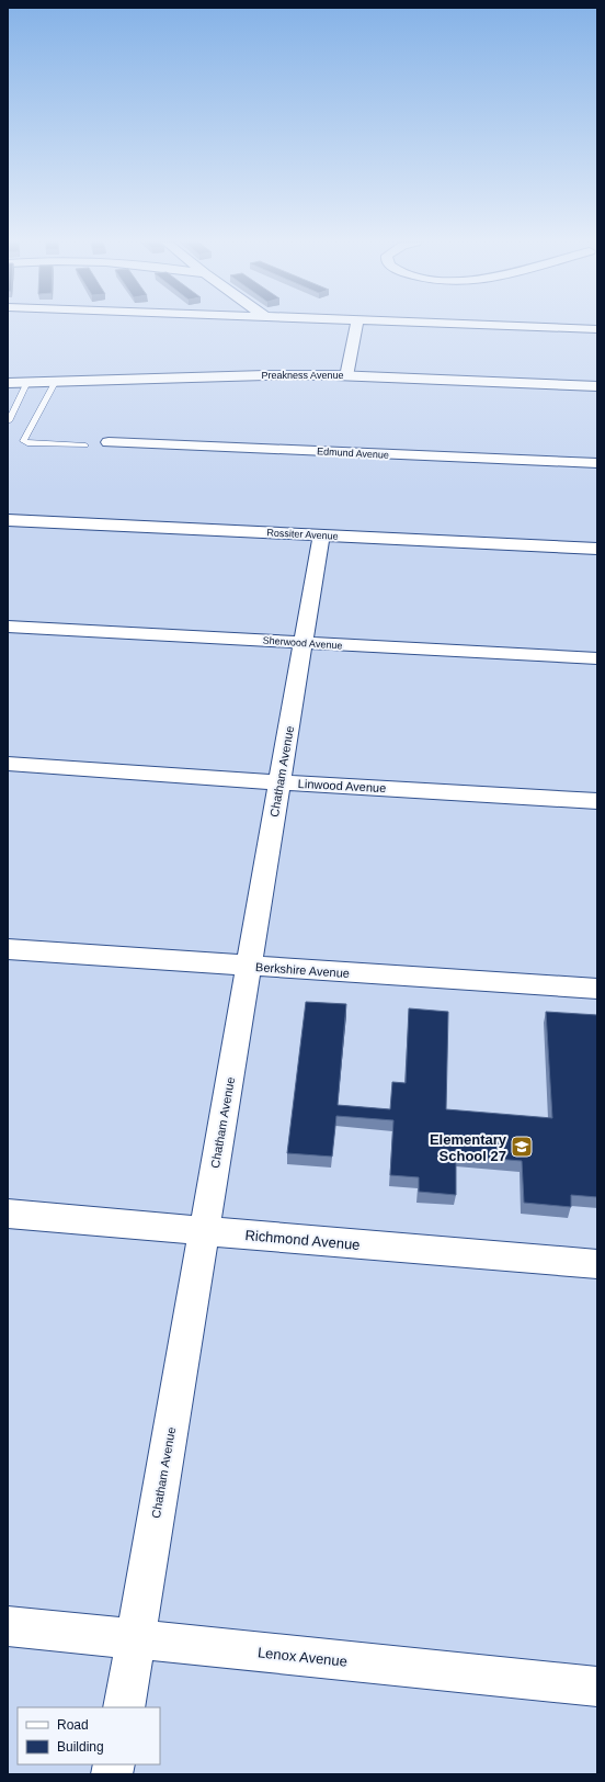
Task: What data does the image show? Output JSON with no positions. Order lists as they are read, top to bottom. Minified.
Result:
{"streets":{"street":["Preakness Avenue","Edmund Avenue","Rossiter Avenue","Sherwood Avenue","Chatham Avenue","Linwood Avenue","Berkshire Avenue","Richmond Avenue","Lenox Avenue"]},"crossings":[["Rossiter Avenue","Chatham Avenue"],["Sherwood Avenue","Chatham Avenue"],["Chatham Avenue","Linwood Avenue"],["Chatham Avenue","Berkshire Avenue"],["Chatham Avenue","Richmond Avenue"],["Chatham Avenue","Lenox Avenue"]],"places":{"school or university":["Elementary School 27"]},"legend":["Road","Building"]}
